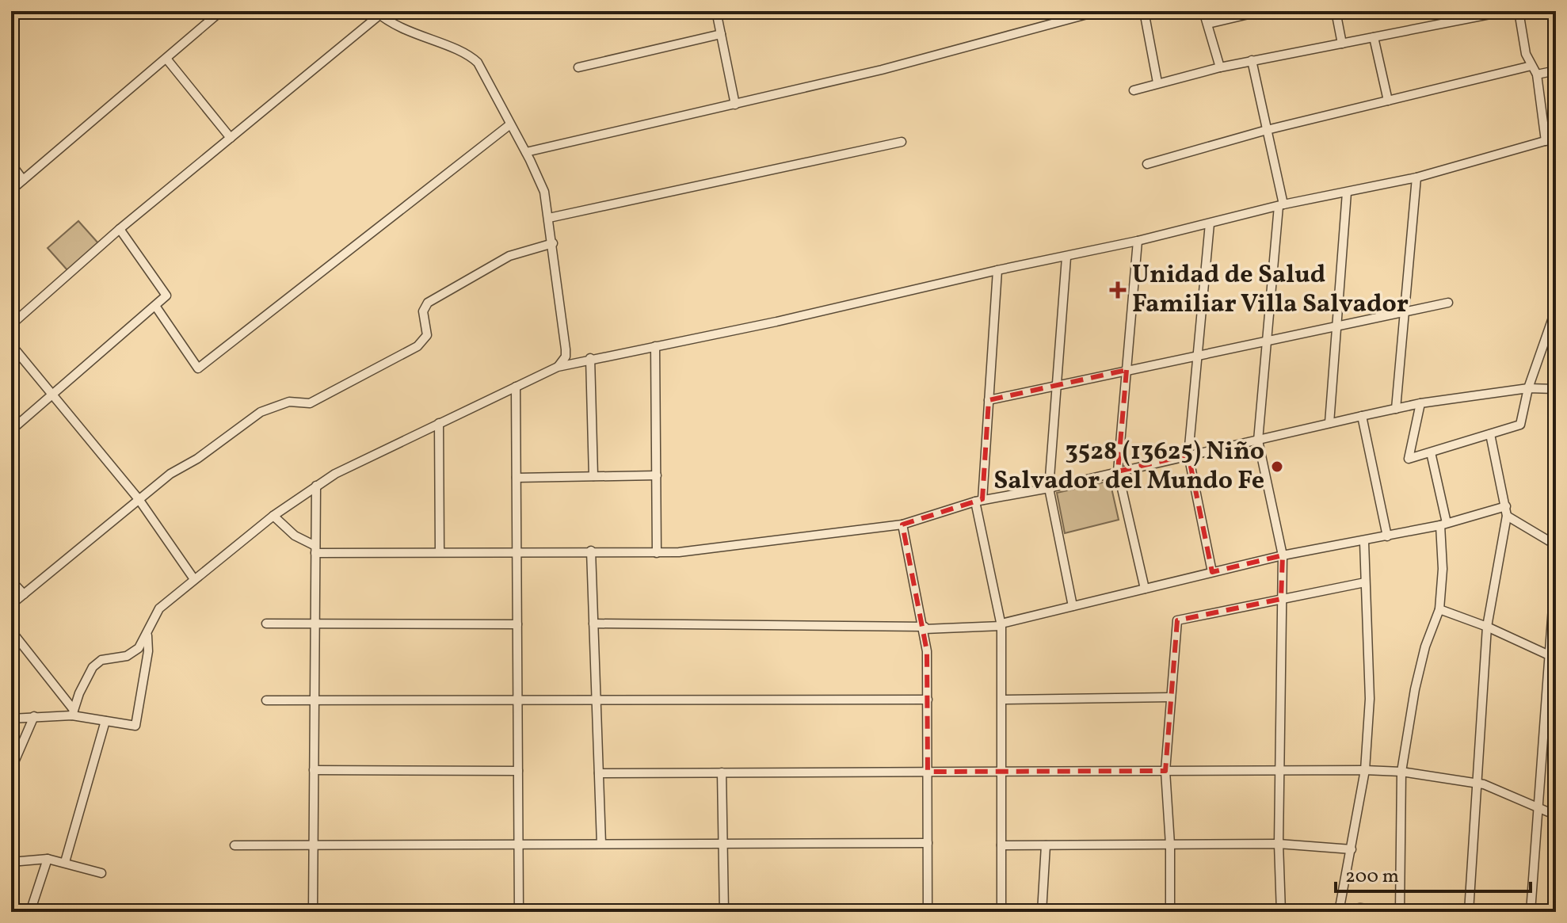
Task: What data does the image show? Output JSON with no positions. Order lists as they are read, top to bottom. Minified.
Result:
{"places":{"health":["Unidad de Salud Familiar Villa Salvador"],"other":["3528 (13625) Niño Salvador del Mundo Fe"]},"scale_bar":"200 m"}
